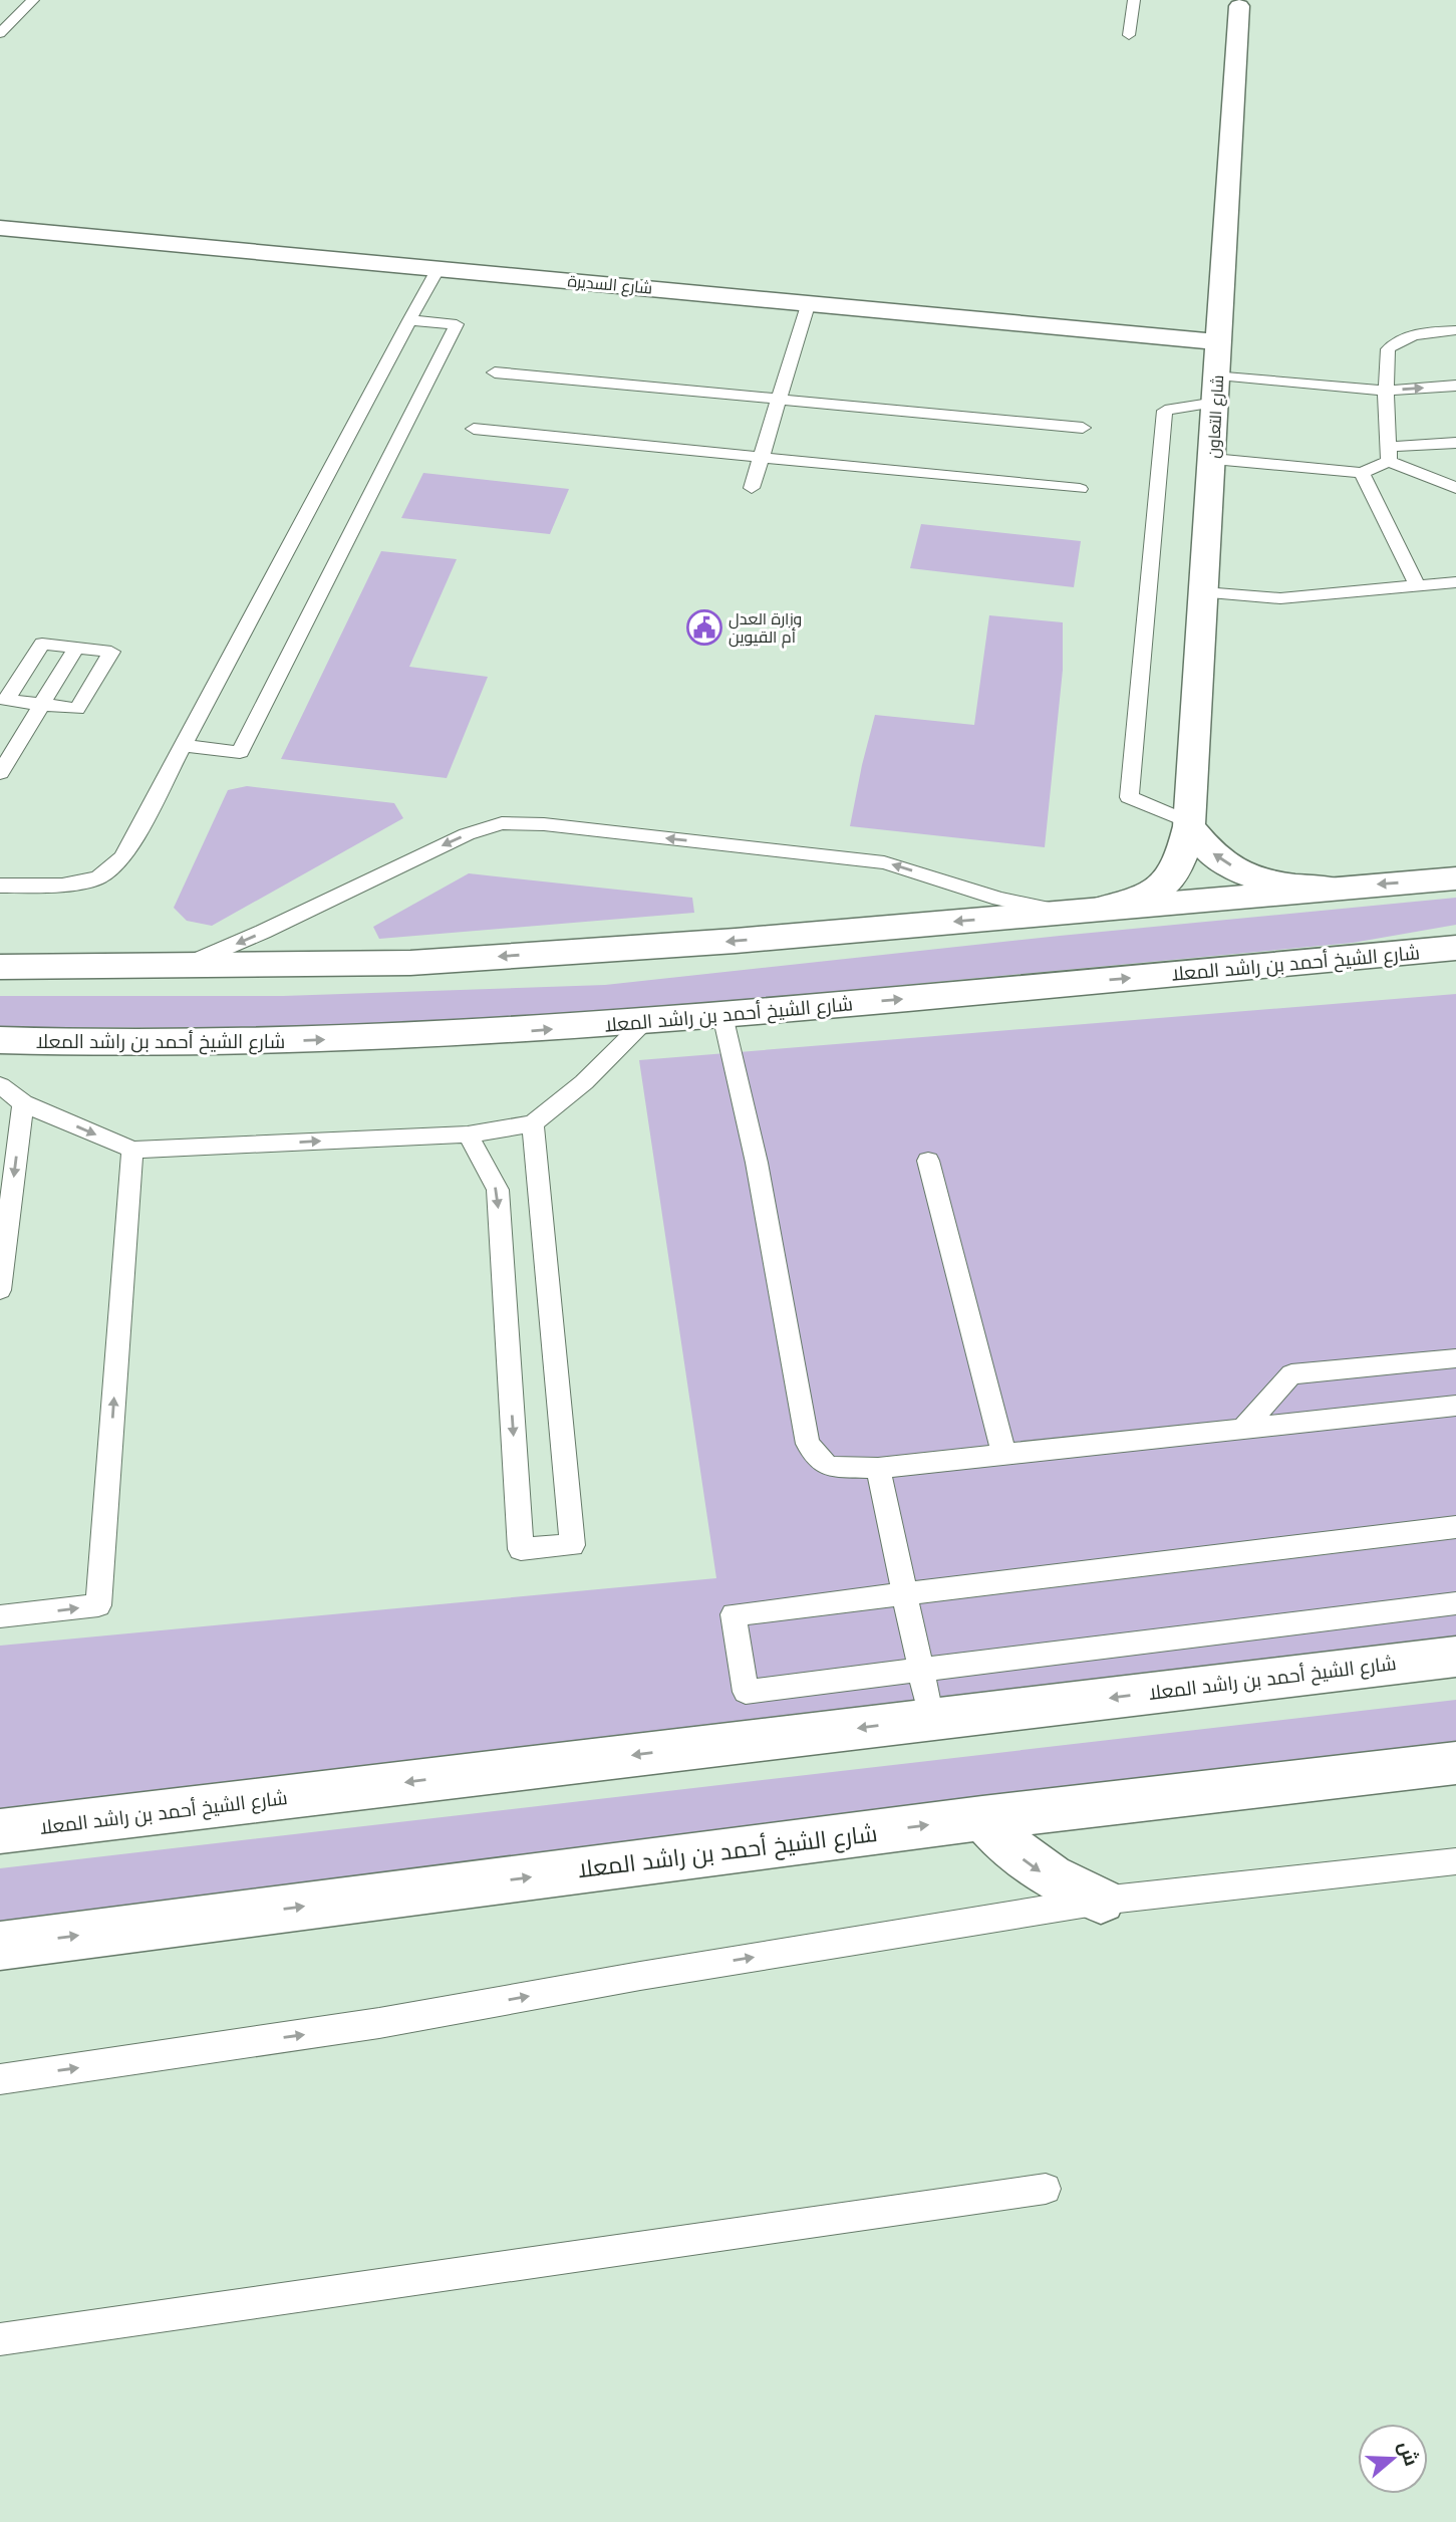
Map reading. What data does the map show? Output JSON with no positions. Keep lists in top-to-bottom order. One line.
{"streets":{"street":["شارع السديرة","شارع التعاون","شارع الشيخ أحمد بن راشد المعلا"]},"crossings":[["شارع السديرة","شارع التعاون"]],"places":{"public building":["وزارة العدل أم القيوين"]},"north":"right"}
